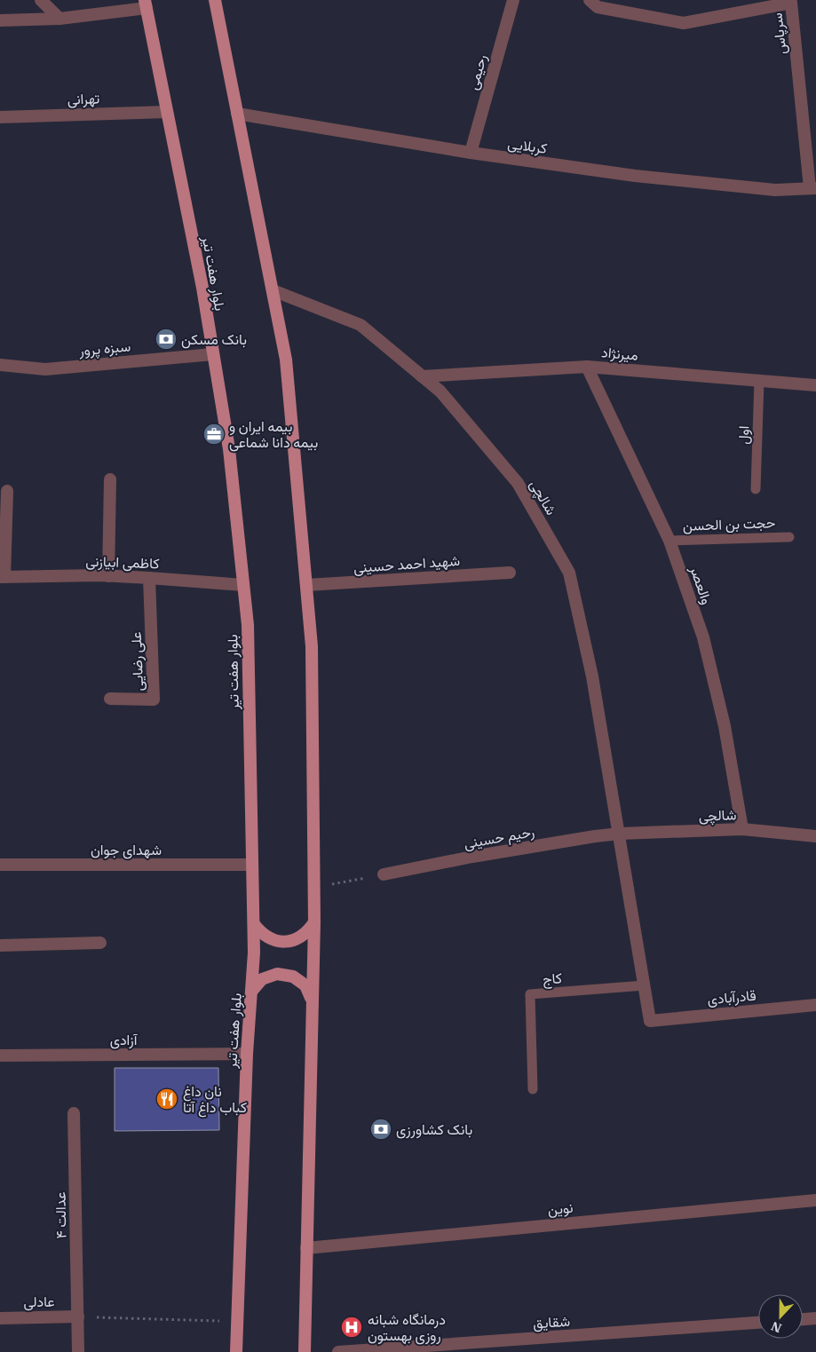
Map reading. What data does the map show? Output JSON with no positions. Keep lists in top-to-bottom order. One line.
{"streets":{"main road":["بلوار هفت تیر"],"street":["سرپاس","رحیمی","تهرانی","کربلایی","سبزه پرور","میرنژاد","شالچی","کاظمی ابیازنی","شهید احمد حسینی","والعصر","علی رضایی","رحیم حسینی","شهدای جوان","قادرآبادی","آزادی","نوین","عدالت ۴","عادلی","شقایق"],"lane":["اول","حجت بن الحسن","کاج"]},"crossings":[["سرپاس","کربلایی"],["رحیمی","کربلایی"],["تهرانی","بلوار هفت تیر"],["بلوار هفت تیر","سبزه پرور"],["بلوار هفت تیر","کاظمی ابیازنی"],["بلوار هفت تیر","شهدای جوان"],["بلوار هفت تیر","آزادی"],["میرنژاد","اول"],["میرنژاد","شالچی"],["میرنژاد","والعصر"],["شالچی","والعصر"],["شالچی","رحیم حسینی"],["شالچی","کاج"],["شالچی","قادرآبادی"],["حجت بن الحسن","والعصر"],["کاظمی ابیازنی","علی رضایی"],["عدالت ۴","عادلی"]],"places":{"bank":["بانک مسکن","بانک کشاورزی"],"office":["بیمه ایران و بیمه دانا شماعی"],"restaurant":["نان داغ کباب داغ آتا"],"hospital":["درمانگاه شبانه روزی بهستون"]},"north":"bottom"}
